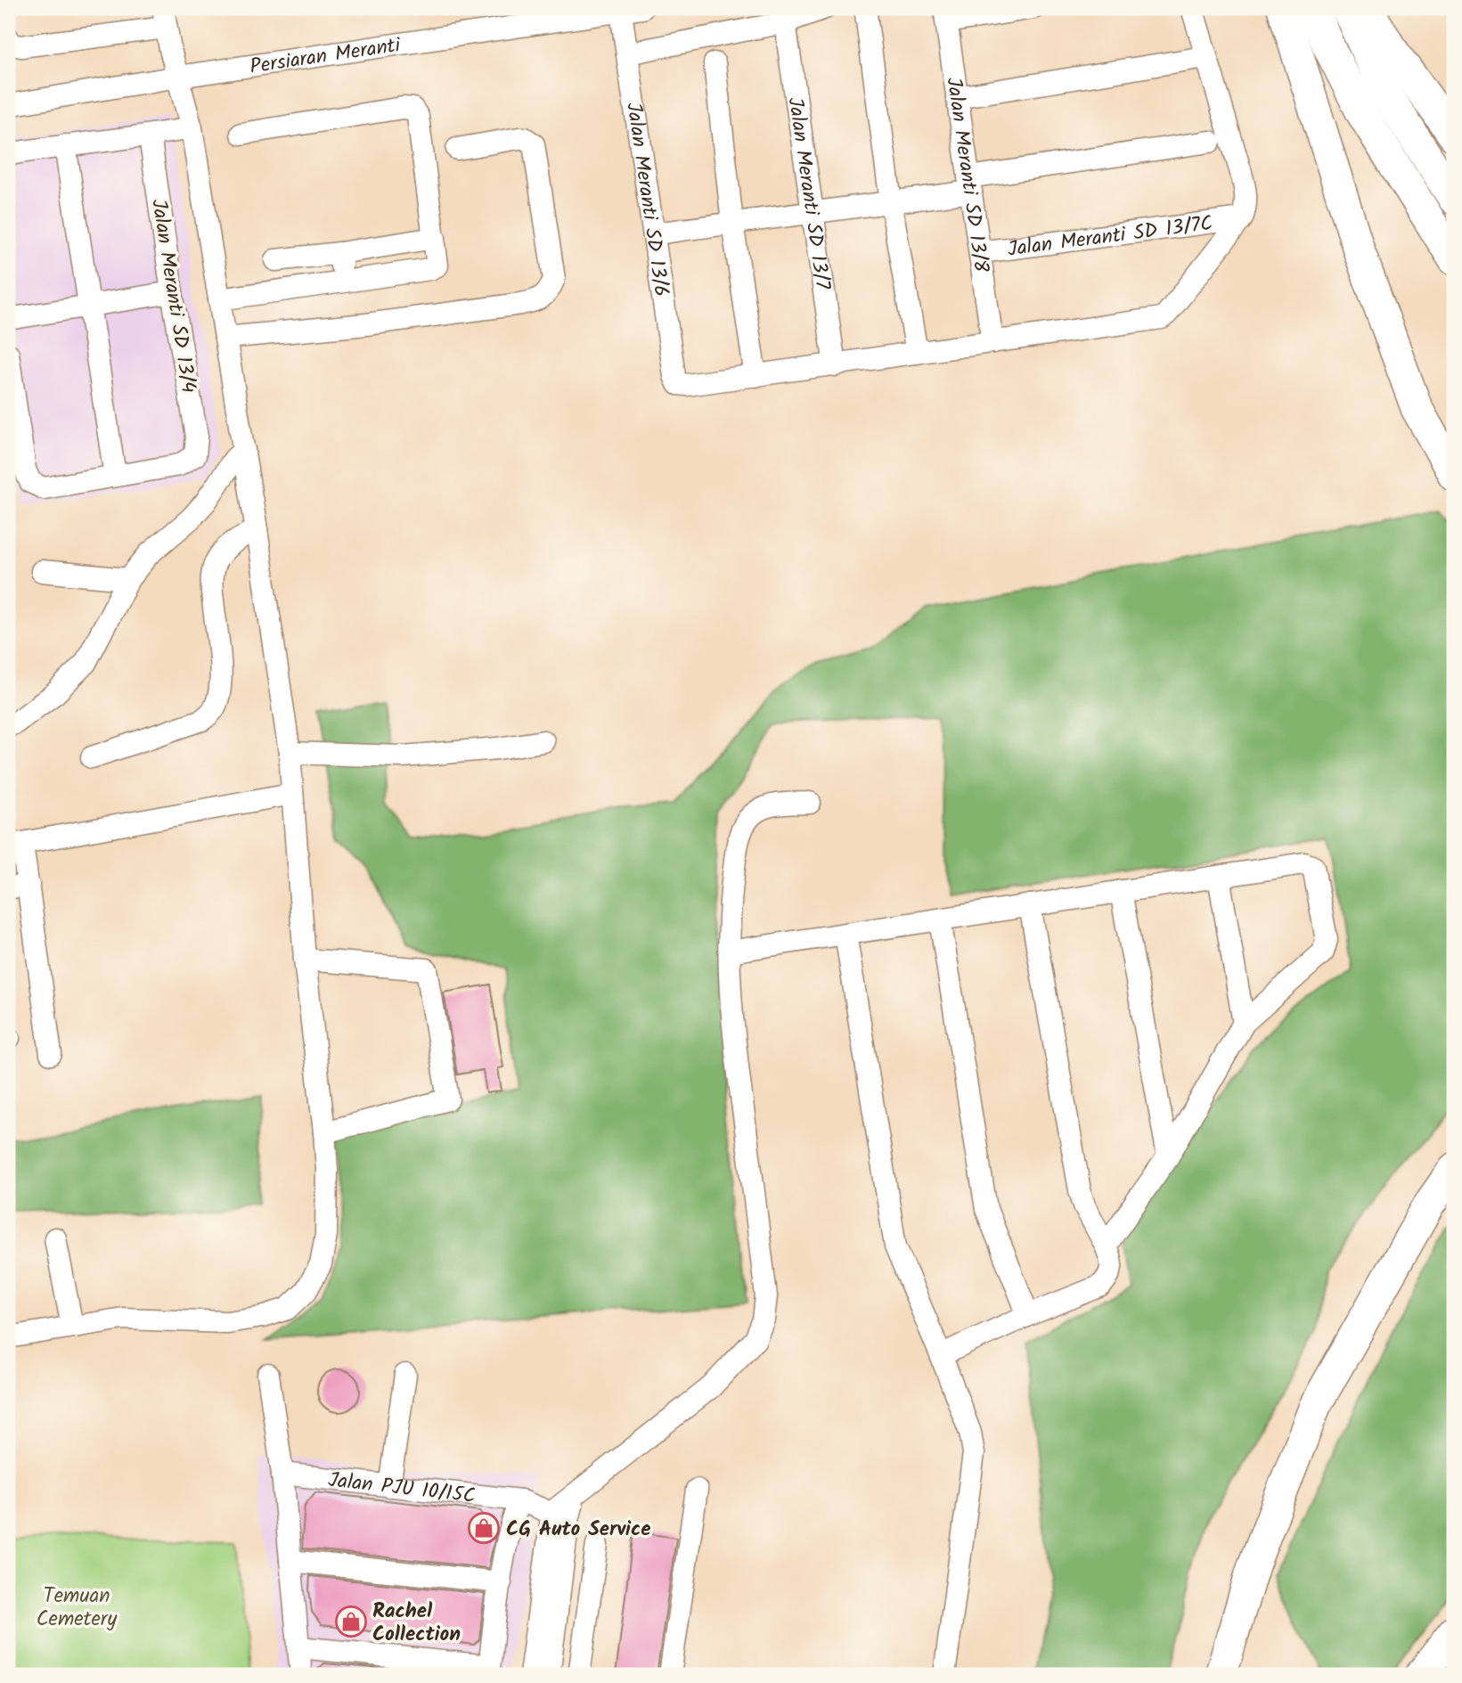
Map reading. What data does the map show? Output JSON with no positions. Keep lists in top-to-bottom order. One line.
{"streets":{"street":["Persiaran Meranti","Jalan Meranti SD 13/8","Jalan Meranti SD 13/7","Jalan Meranti SD 13/6","Jalan Meranti SD 13/7C","Jalan Meranti SD 13/4","Jalan PJU 10/15C"]},"crossings":[["Persiaran Meranti","Jalan Meranti SD 13/6"],["Jalan Meranti SD 13/8","Jalan Meranti SD 13/7C"]],"parks":["Temuan Cemetery"],"places":{"shop":["CG Auto Service","Rachel Collection"]}}
